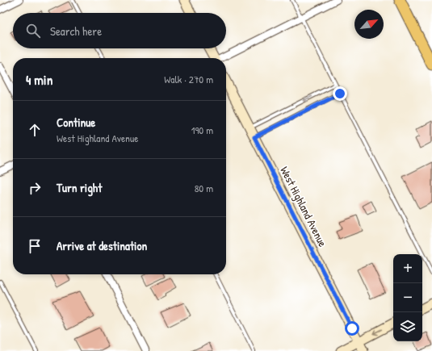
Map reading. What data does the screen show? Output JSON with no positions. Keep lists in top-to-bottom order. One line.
{"streets":{"street":["West Highland Avenue"]},"north":"top right","page":{"search":"Search here","heading":["4 min","Walk · 270 m"],"list":[["Continue","West Highland Avenue","190 m"],["Turn right","80 m"],"Arrive at destination"],"map_buttons":["+","−"]}}
